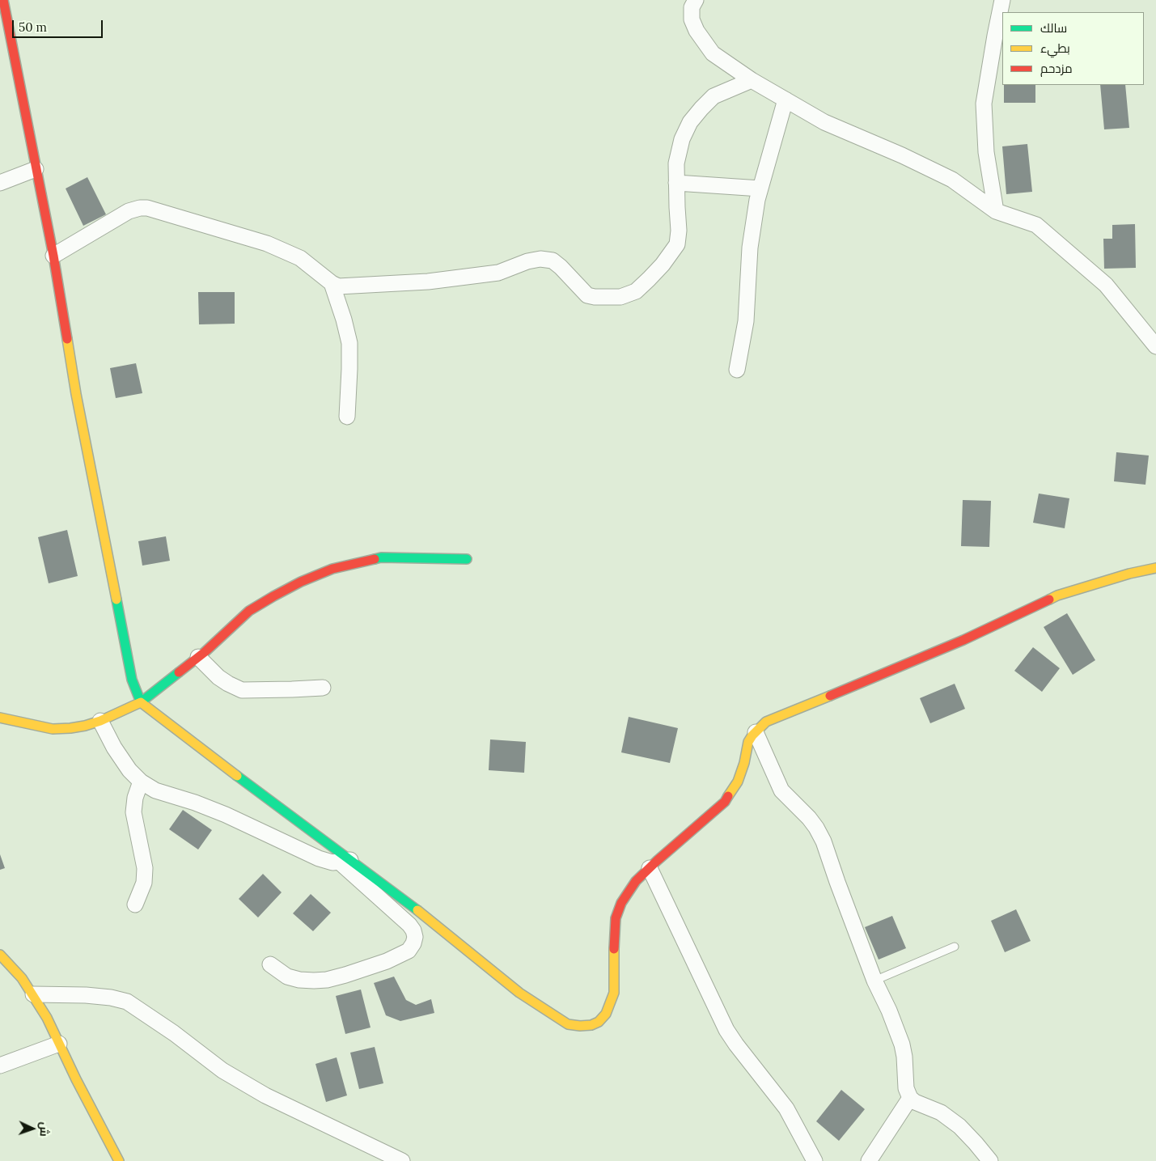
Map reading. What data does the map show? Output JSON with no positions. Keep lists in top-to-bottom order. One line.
{"legend":["سالك","بطيء","مزدحم"],"scale_bar":"50 m","north":"right"}
